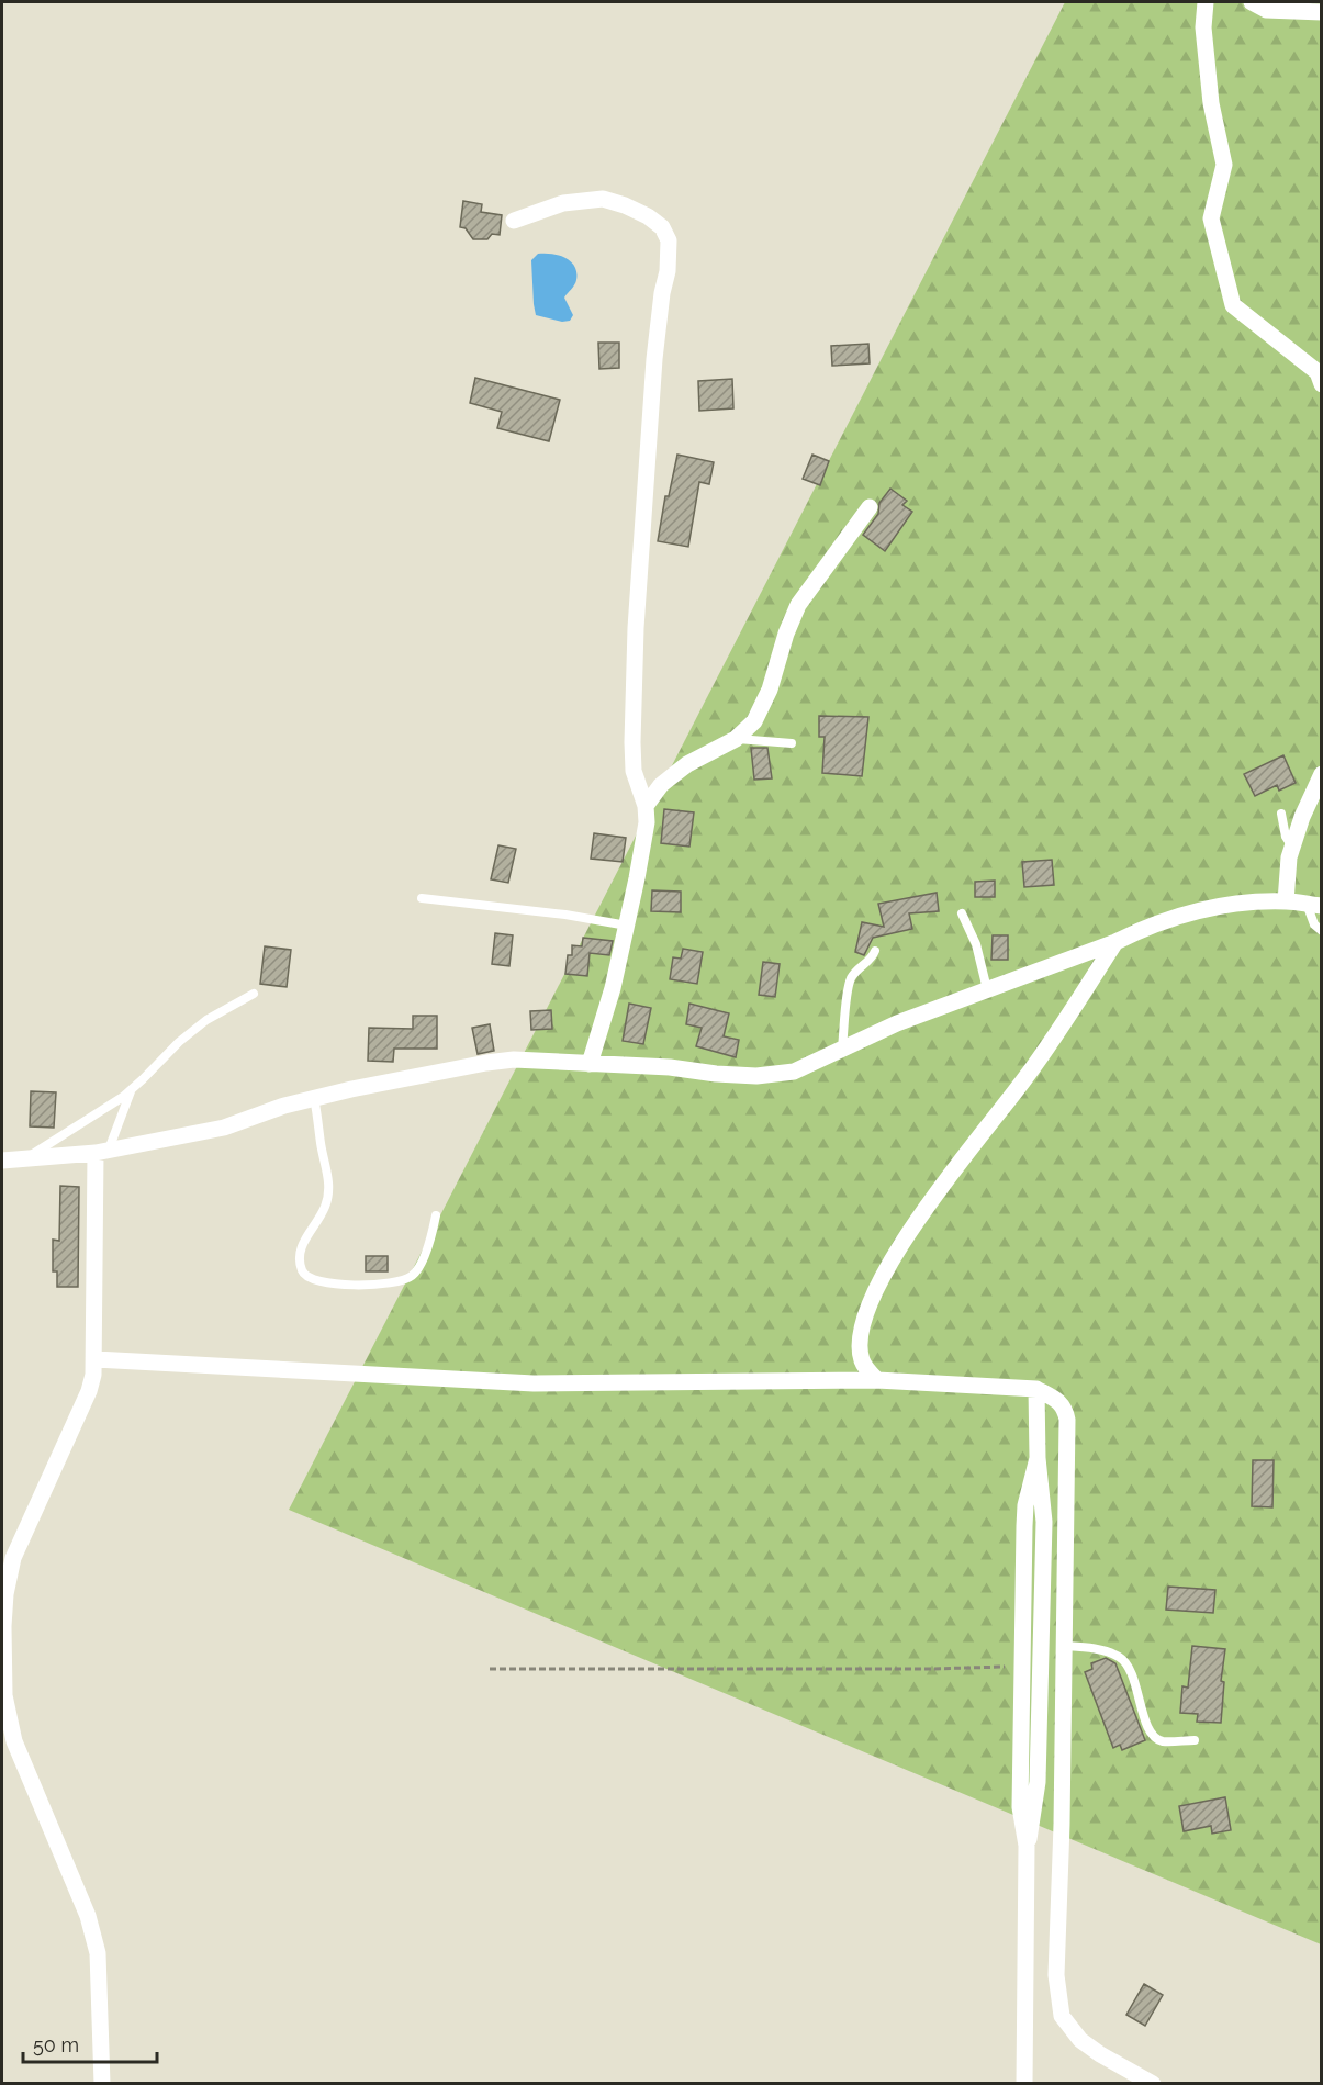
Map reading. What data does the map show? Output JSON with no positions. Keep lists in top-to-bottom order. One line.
{"scale_bar":"50 m"}
